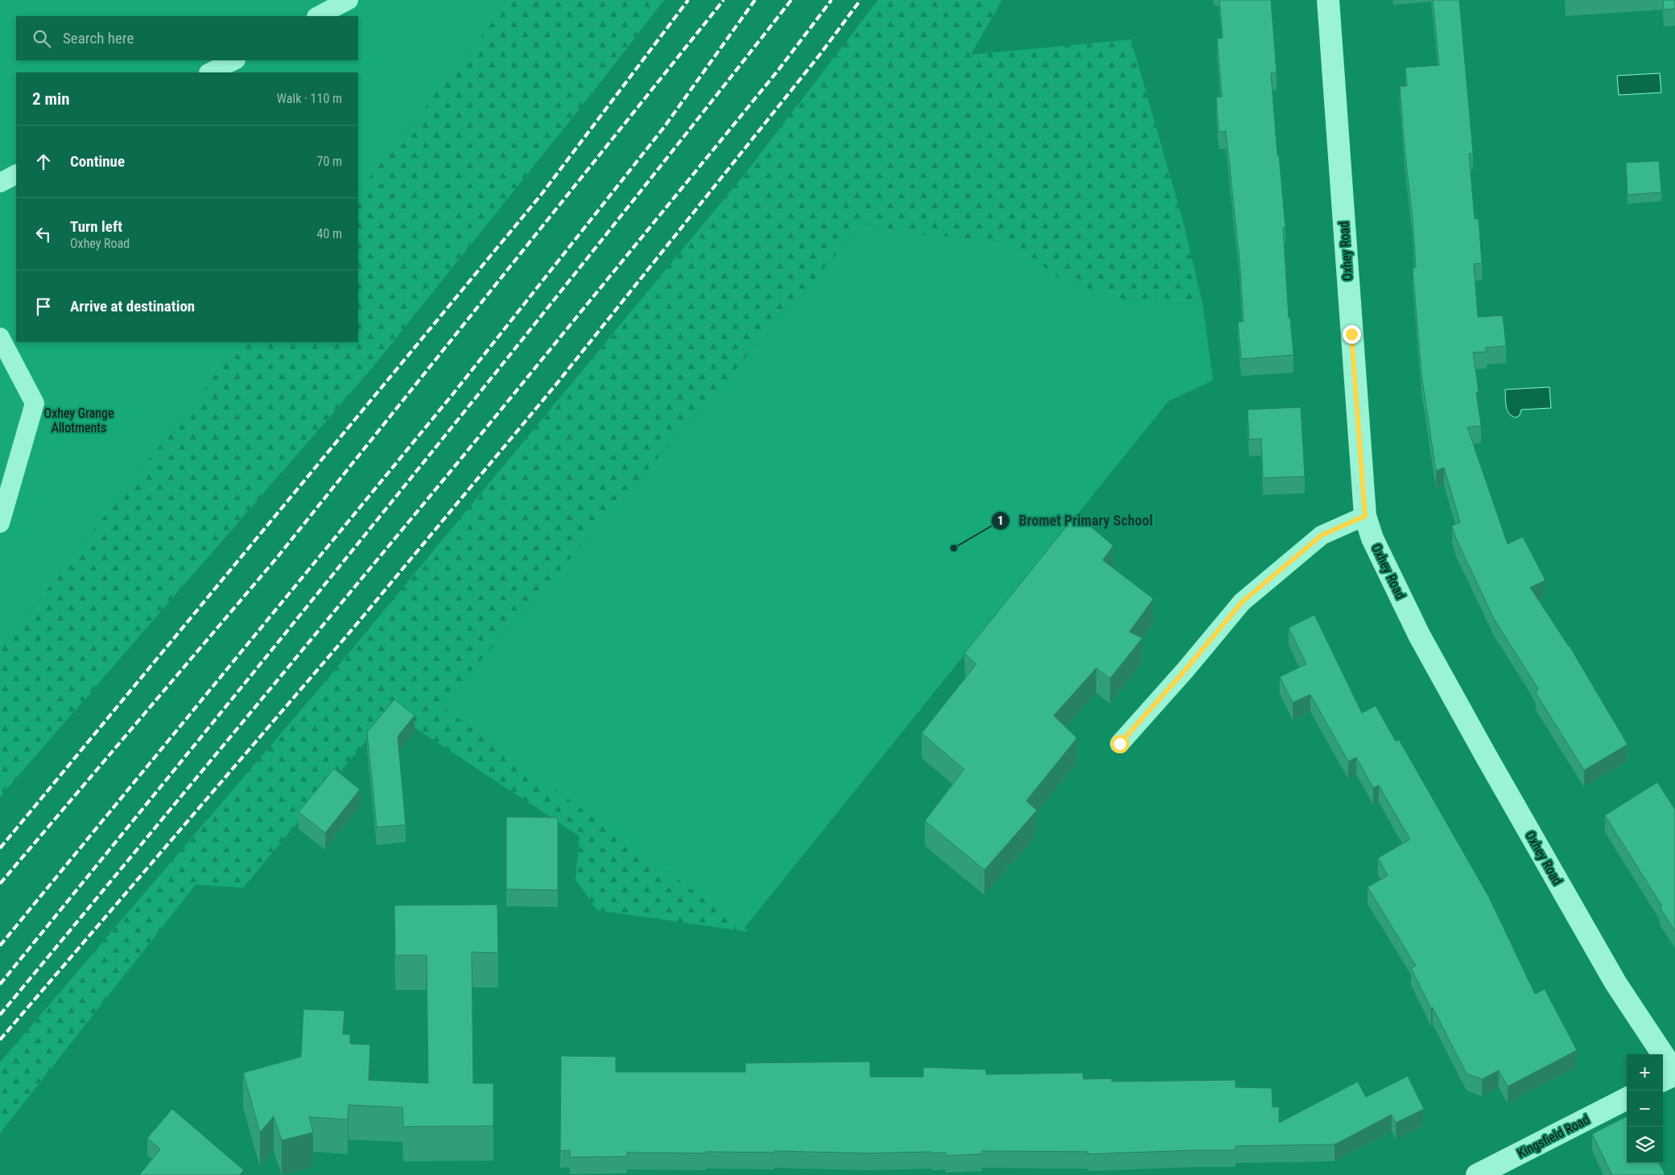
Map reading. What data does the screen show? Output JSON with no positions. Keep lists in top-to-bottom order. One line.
{"streets":{"street":["Oxhey Road","Kingsfield Road"]},"parks":["Oxhey Grange Allotments"],"places":["Bromet Primary School"],"page":{"search":"Search here","heading":["2 min","Walk · 110 m"],"list":[["Continue","70 m"],["Turn left","Oxhey Road","40 m"],"Arrive at destination"],"map_buttons":["+","−"]}}
